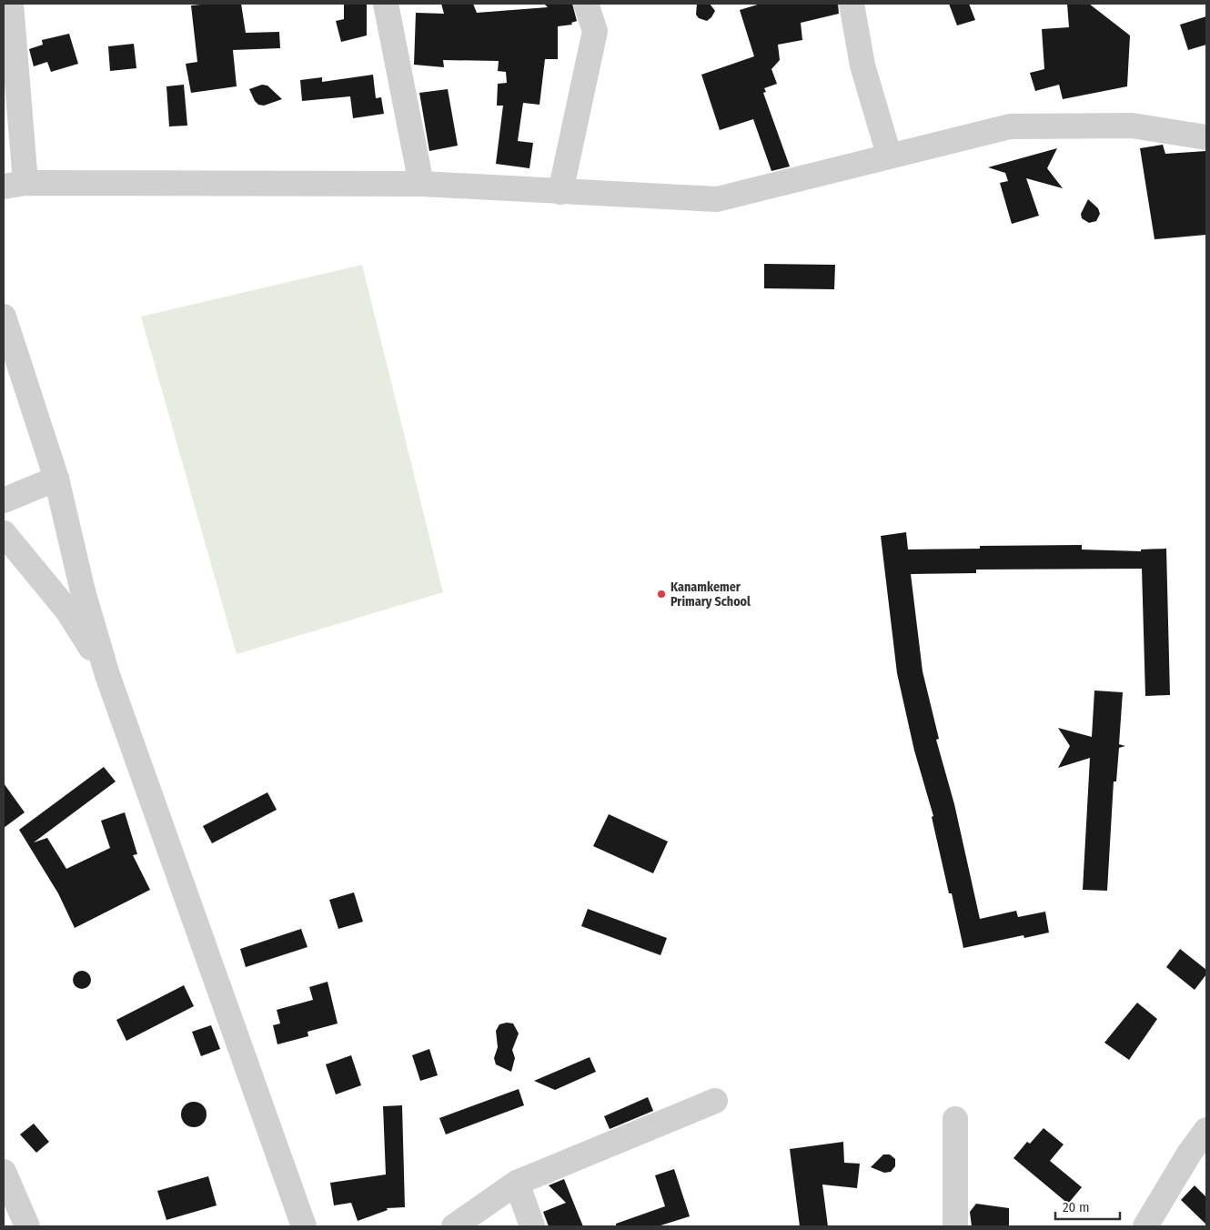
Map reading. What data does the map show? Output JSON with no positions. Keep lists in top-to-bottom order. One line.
{"places":["Kanamkemer Primary School"],"scale_bar":"20 m"}
